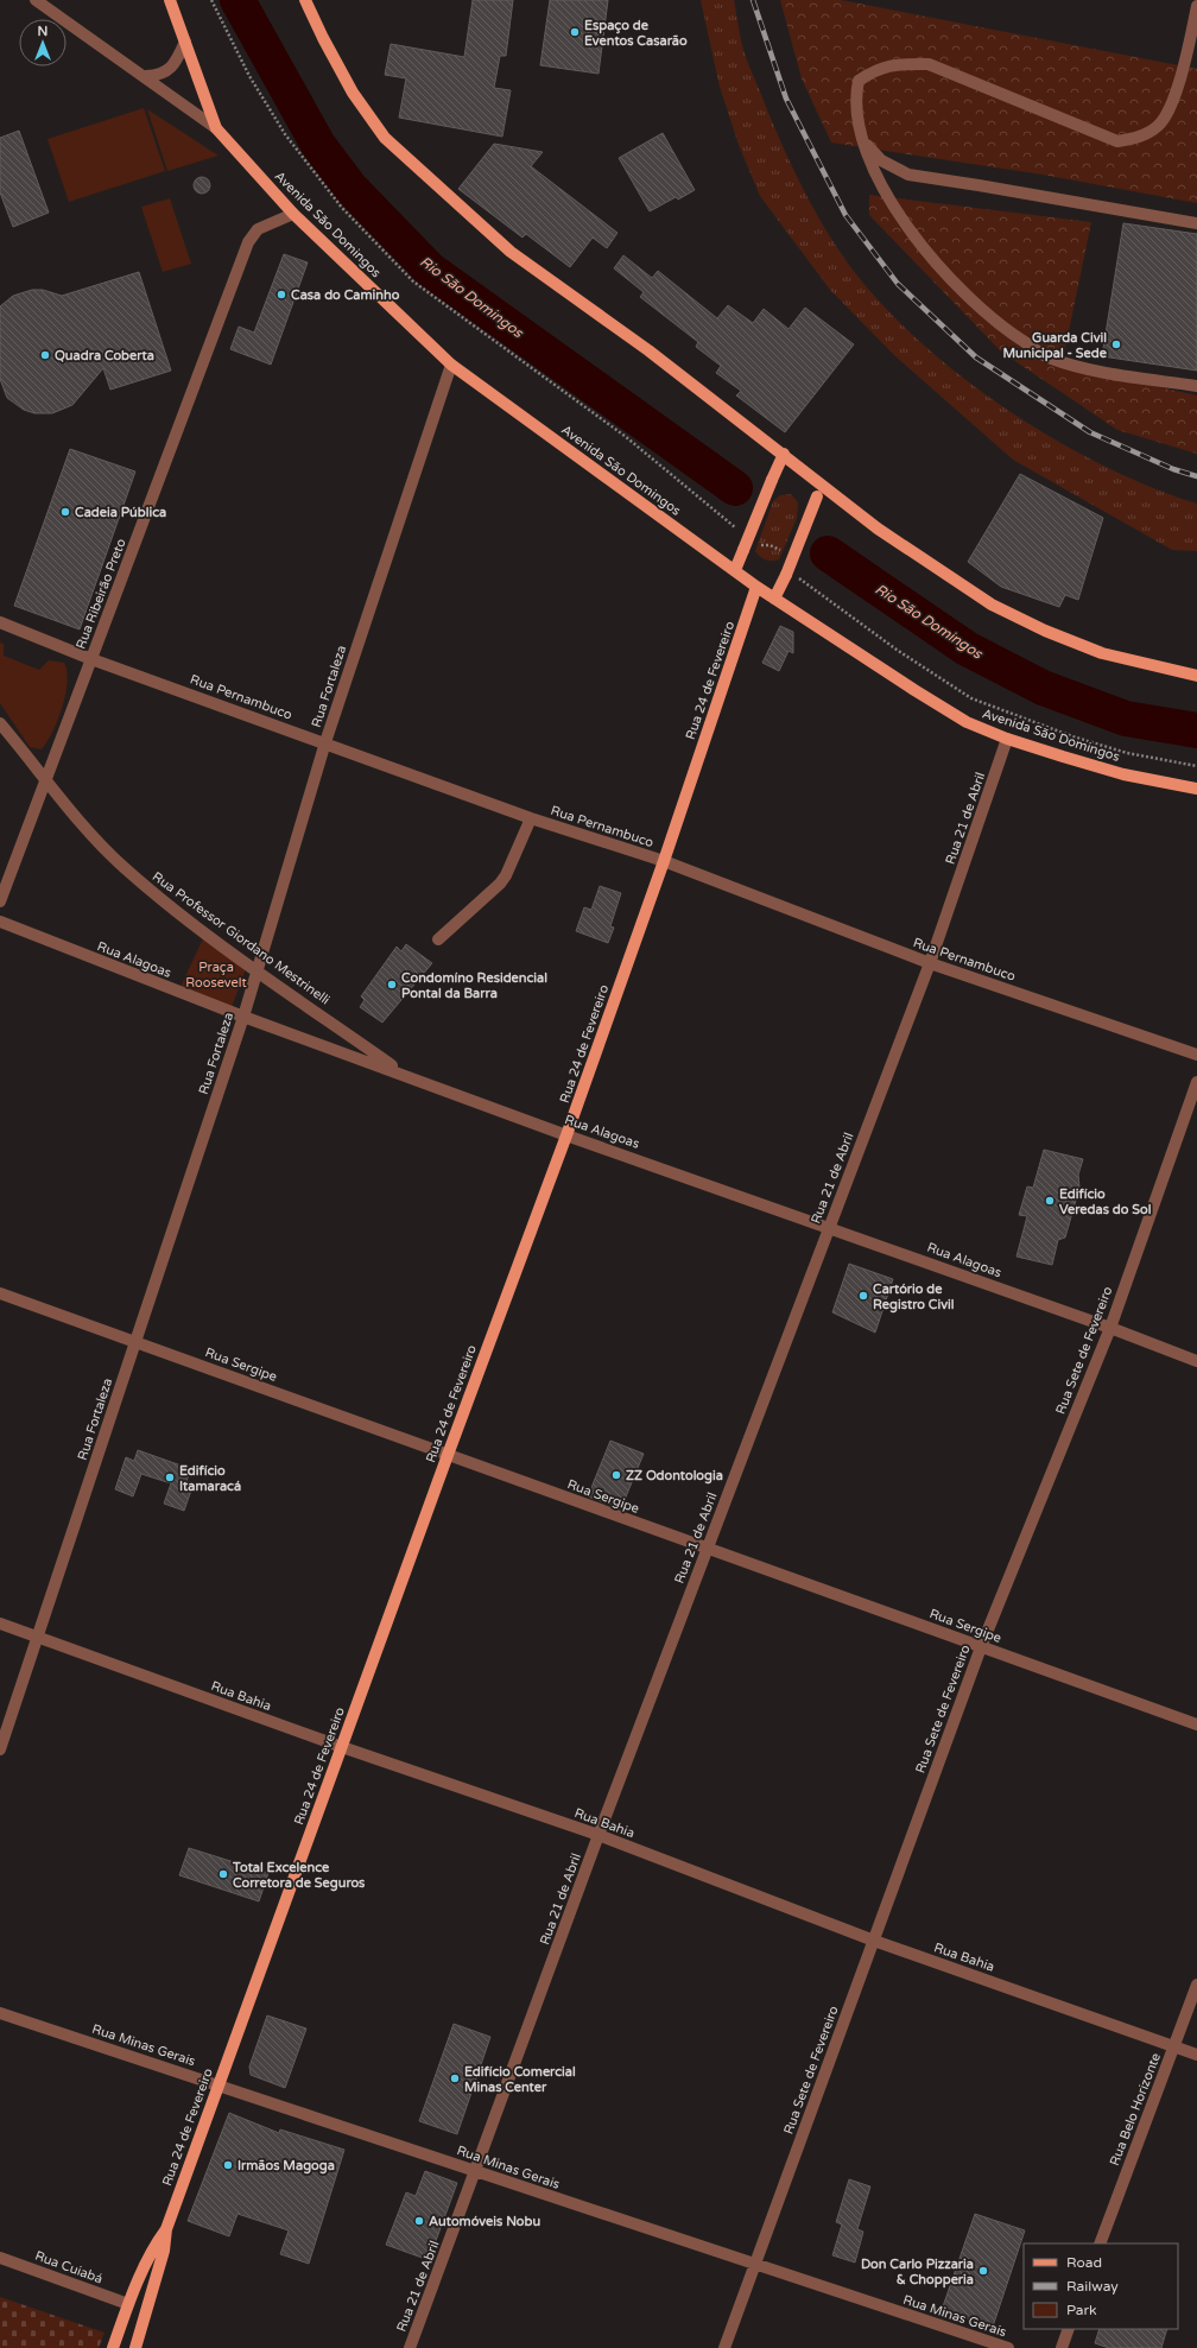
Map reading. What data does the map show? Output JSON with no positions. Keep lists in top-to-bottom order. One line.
{"streets":{"main road":["Avenida São Domingos","Rua 24 de Fevereiro"],"street":["Rua Ribeirão Preto","Rua Fortaleza","Rua Pernambuco","Rua 21 de Abril","Rua Professor Giordano Mestrinelli","Rua Alagoas","Rua Sete de Fevereiro","Rua Sergipe","Rua Bahia","Rua Minas Gerais","Rua Belo Horizonte","Rua Cuiabá"]},"crossings":[["Avenida São Domingos","Rua Ribeirão Preto"],["Avenida São Domingos","Rua 24 de Fevereiro"],["Avenida São Domingos","Rua Fortaleza"],["Avenida São Domingos","Rua 21 de Abril"],["Rua Ribeirão Preto","Rua Pernambuco"],["Rua Ribeirão Preto","Rua Professor Giordano Mestrinelli"],["Rua 24 de Fevereiro","Rua Pernambuco"],["Rua 24 de Fevereiro","Rua Alagoas"],["Rua 24 de Fevereiro","Rua Sergipe"],["Rua 24 de Fevereiro","Rua Bahia"],["Rua 24 de Fevereiro","Rua Minas Gerais"],["Rua 24 de Fevereiro","Rua Cuiabá"],["Rua Fortaleza","Rua Pernambuco"],["Rua Fortaleza","Rua Professor Giordano Mestrinelli"],["Rua Fortaleza","Rua Alagoas"],["Rua Fortaleza","Rua Sergipe"],["Rua Fortaleza","Rua Bahia"],["Rua Pernambuco","Rua 21 de Abril"],["Rua 21 de Abril","Rua Alagoas"],["Rua 21 de Abril","Rua Sergipe"],["Rua 21 de Abril","Rua Bahia"],["Rua 21 de Abril","Rua Minas Gerais"],["Rua Professor Giordano Mestrinelli","Rua Alagoas"],["Rua Alagoas","Rua Sete de Fevereiro"],["Rua Sete de Fevereiro","Rua Sergipe"],["Rua Sete de Fevereiro","Rua Bahia"],["Rua Sete de Fevereiro","Rua Minas Gerais"],["Rua Bahia","Rua Belo Horizonte"]],"water":["Rio São Domingos"],"parks":["Praça Roosevelt"],"places":["Espaço de Eventos Casarão","Casa do Caminho","Guarda Civil Municipal - Sede","Quadra Coberta","Cadeia Pública","Condomíno Residencial Pontal da Barra","Edifício Veredas do Sol","Cartório de Registro Civil","ZZ Odontologia","Edifício Itamaracá","Total Excelence Corretora de Seguros","Edifício Comercial Minas Center","Irmãos Magoga","Automóveis Nobu","Don Carlo Pizzaria & Chopperia"],"legend":["Road","Railway","Park"],"north":"top"}
